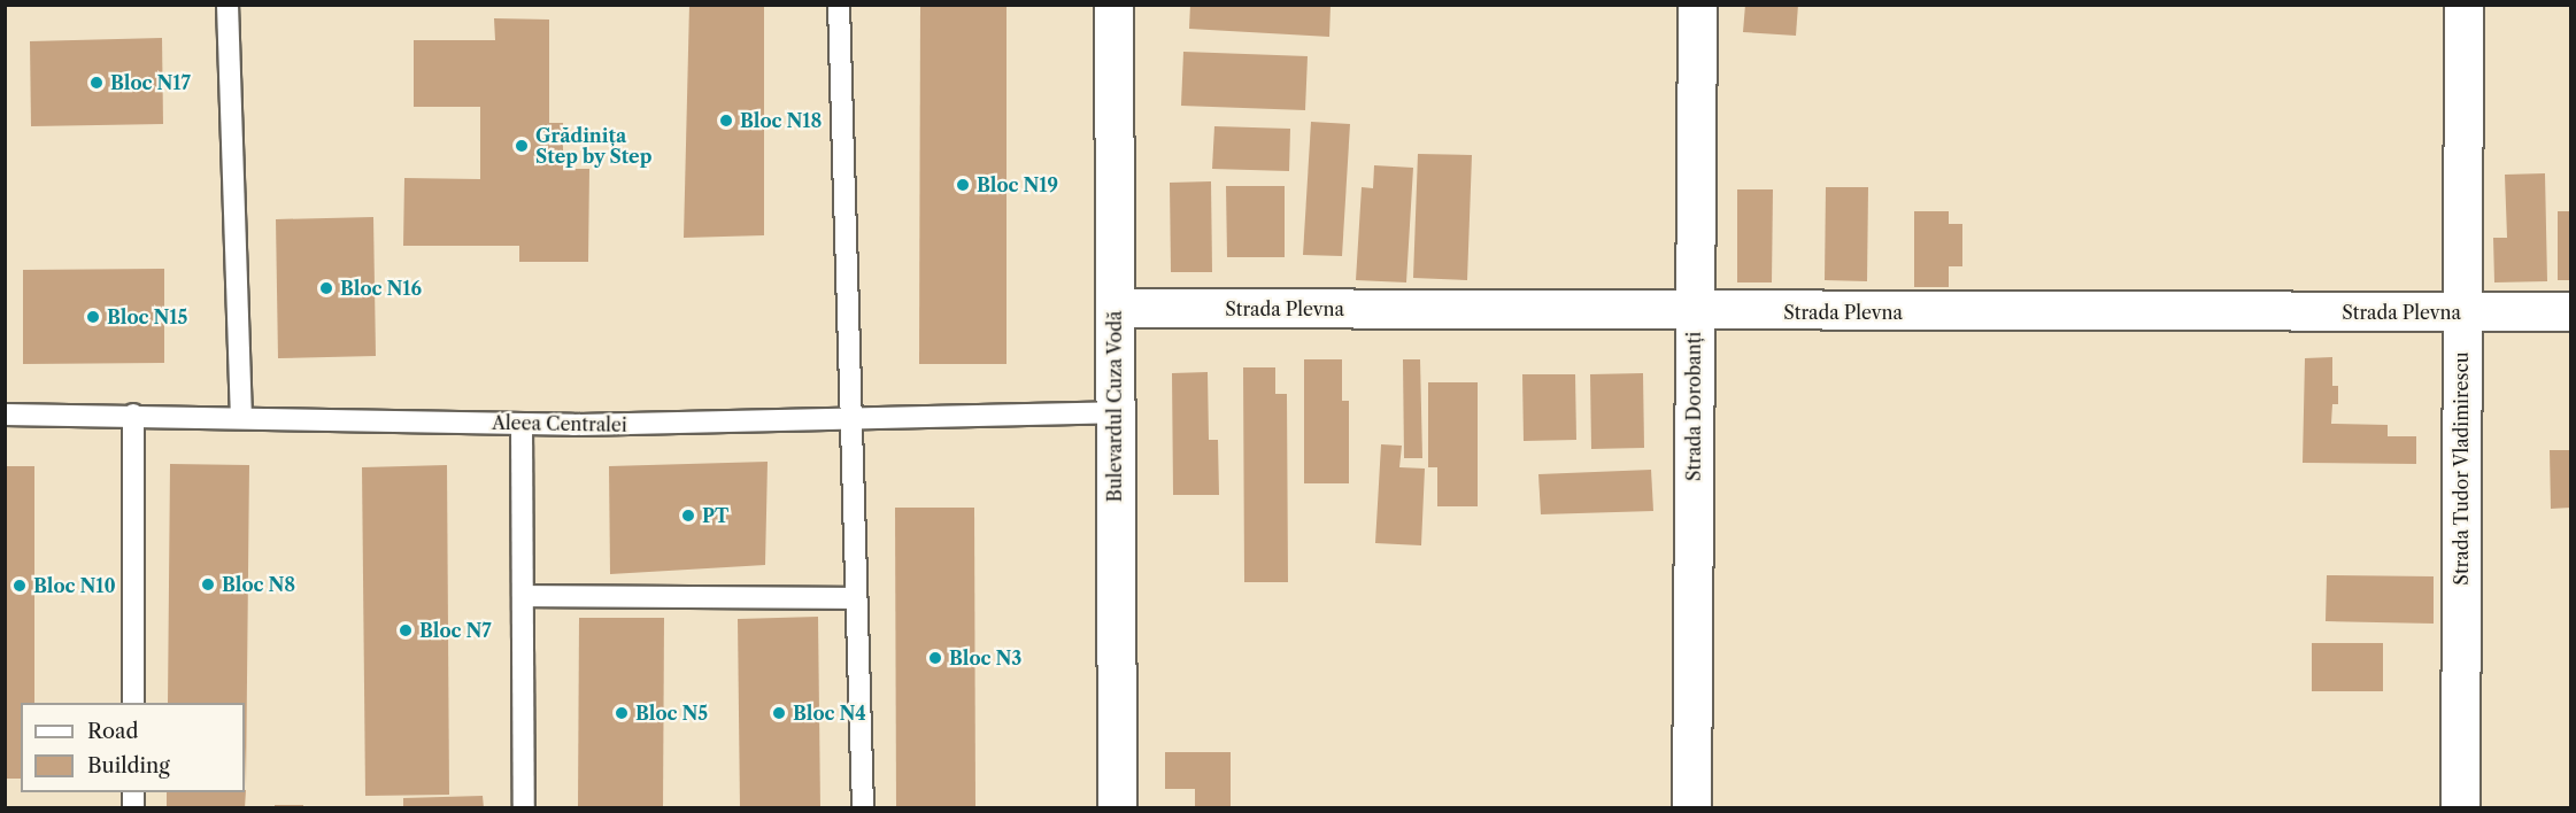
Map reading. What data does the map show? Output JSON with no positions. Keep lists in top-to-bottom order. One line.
{"streets":{"street":["Strada Plevna","Bulevardul Cuza Vodă","Strada Dorobanți","Strada Tudor Vladimirescu"],"lane":["Aleea Centralei"]},"crossings":[["Strada Plevna","Bulevardul Cuza Vodă"],["Strada Plevna","Strada Dorobanți"],["Strada Plevna","Strada Tudor Vladimirescu"],["Bulevardul Cuza Vodă","Aleea Centralei"]],"places":["Bloc N17","Bloc N18","Grădinița Step by Step","Bloc N19","Bloc N16","Bloc N15","PT","Bloc N8","Bloc N10","Bloc N7","Bloc N3","Bloc N5","Bloc N4"],"legend":["Road","Building"]}
